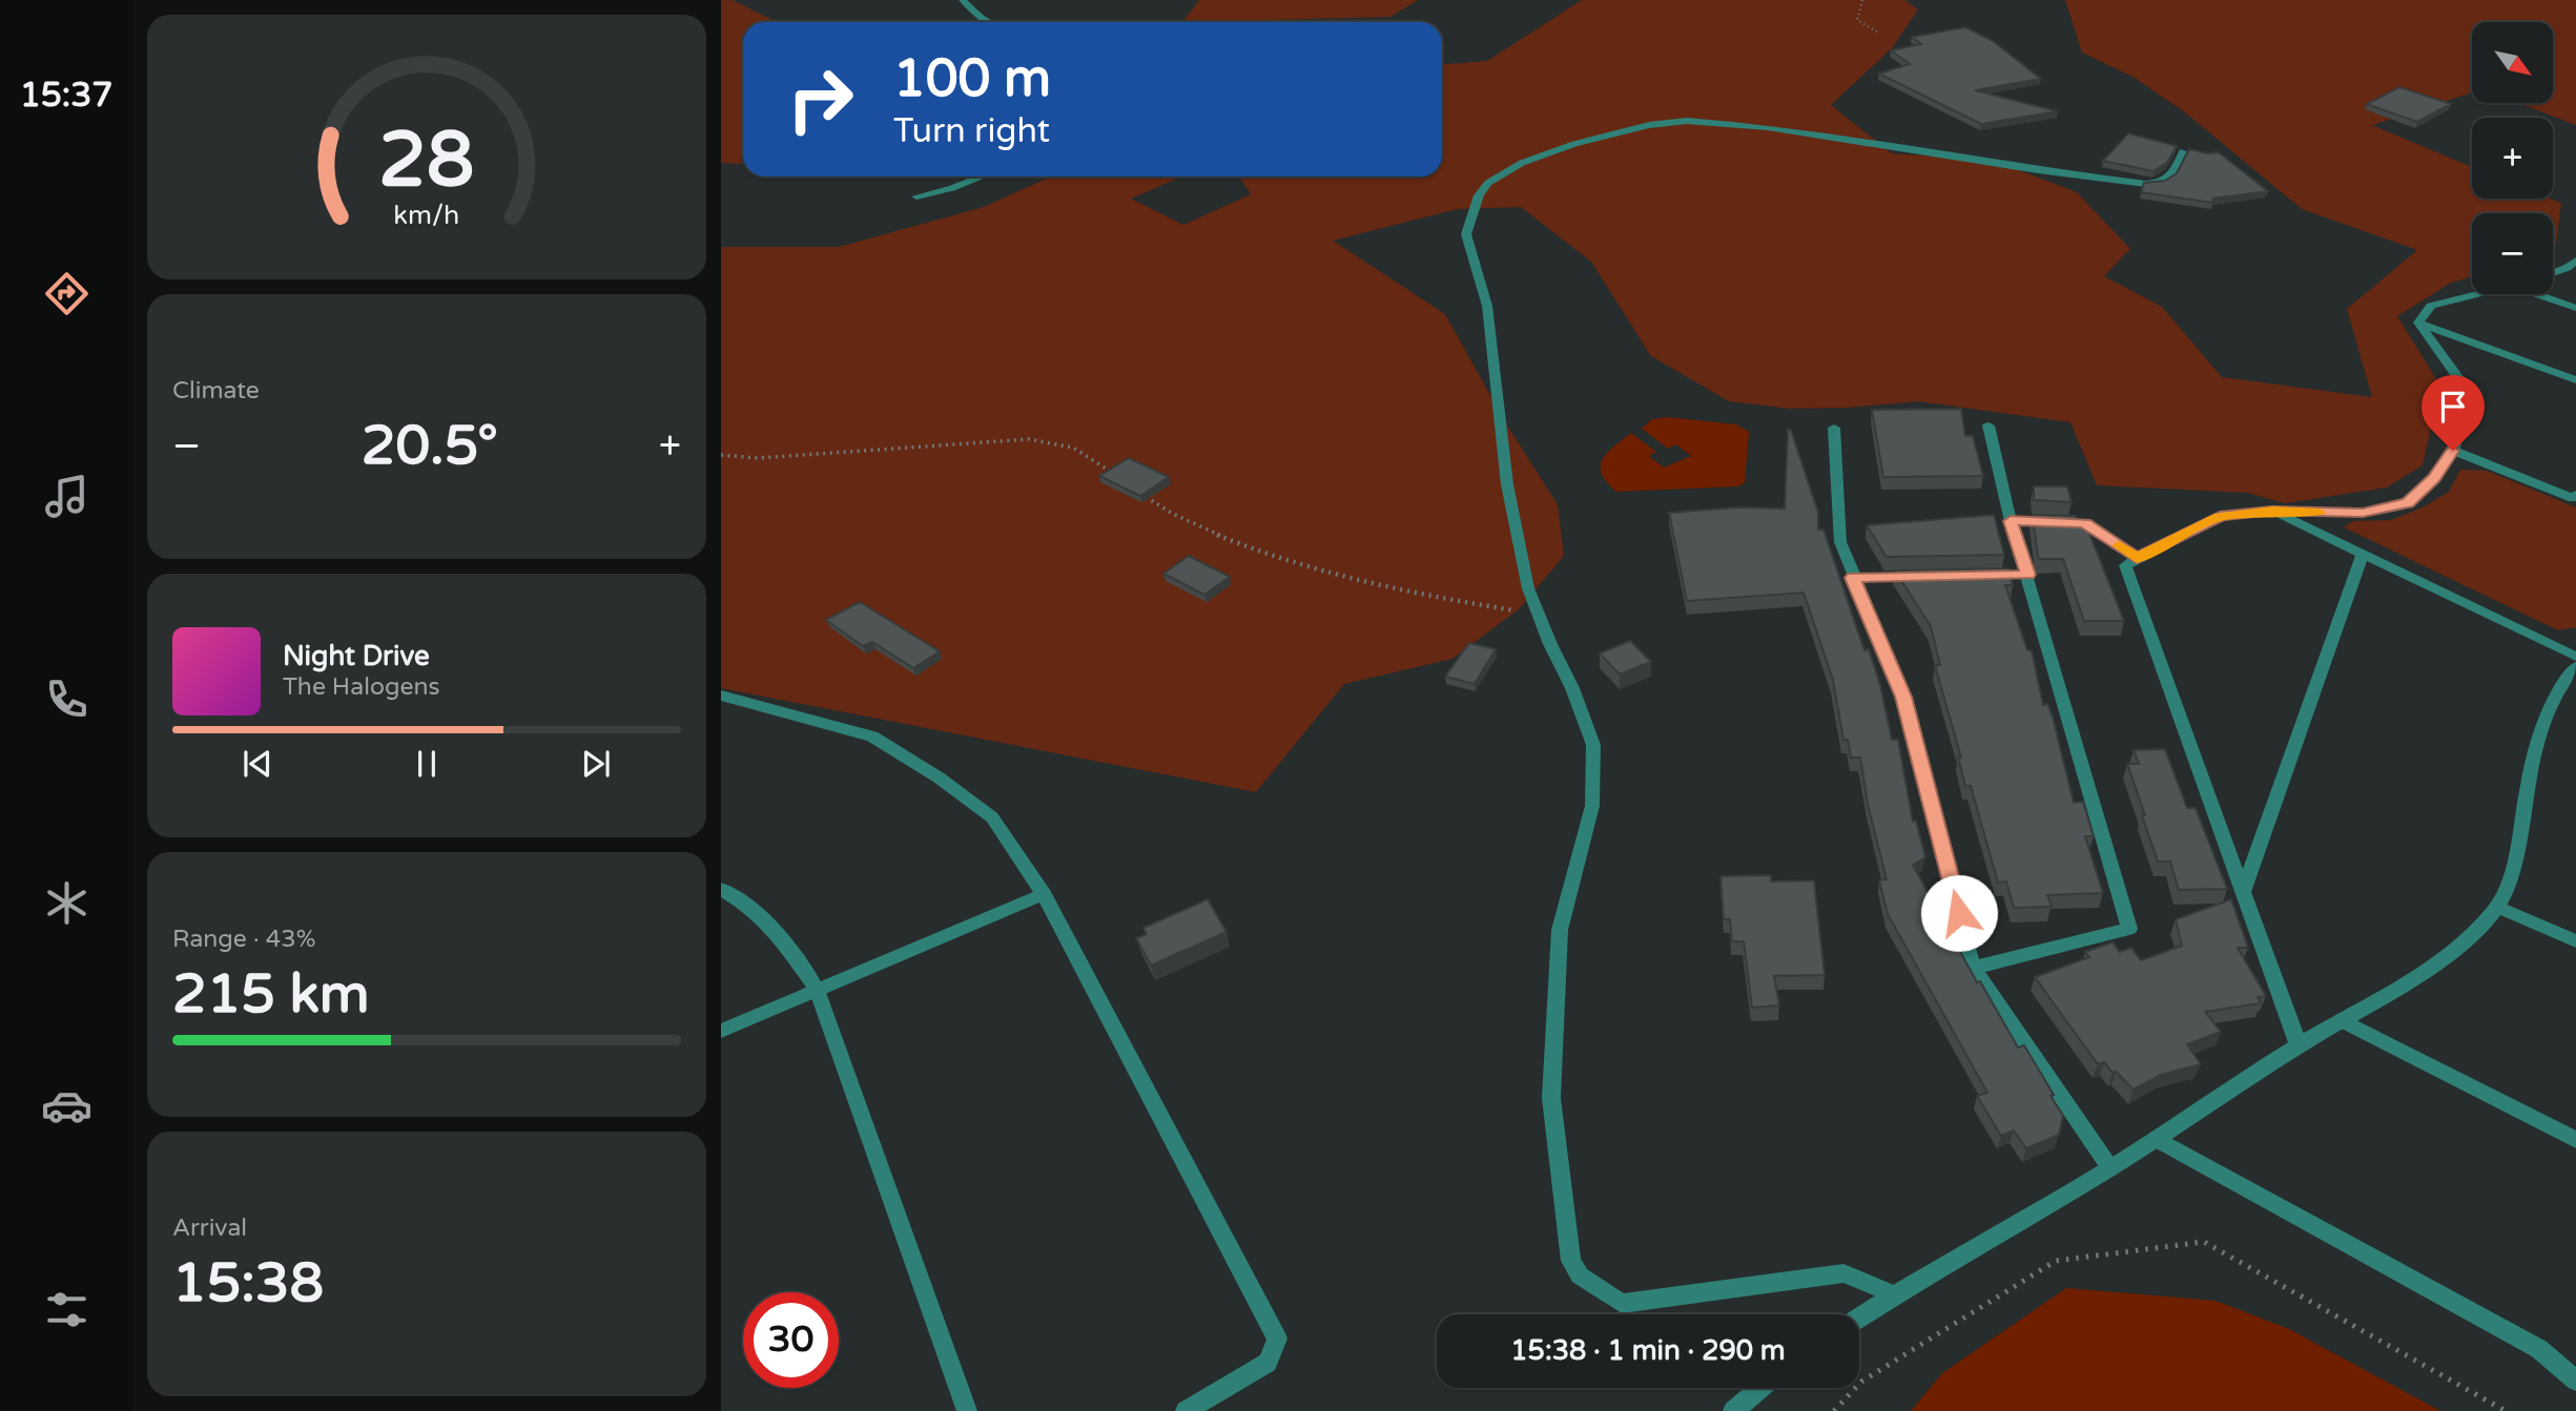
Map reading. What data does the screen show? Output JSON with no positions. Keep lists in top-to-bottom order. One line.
{"north":"bottom right","page":{"tabs":"15:37","map_buttons":["+","−"],"turn":["100 m","Turn right"],"tile":["Climate",["Range · 43%","215 km"],["Arrival","15:38"]],"heat":["−","20.5°","+"],"song":["Night Drive","The Halogens"],"limit":"30","trip":"15:38 · 1 min · 290 m","gauge":["28","km/h"]}}
